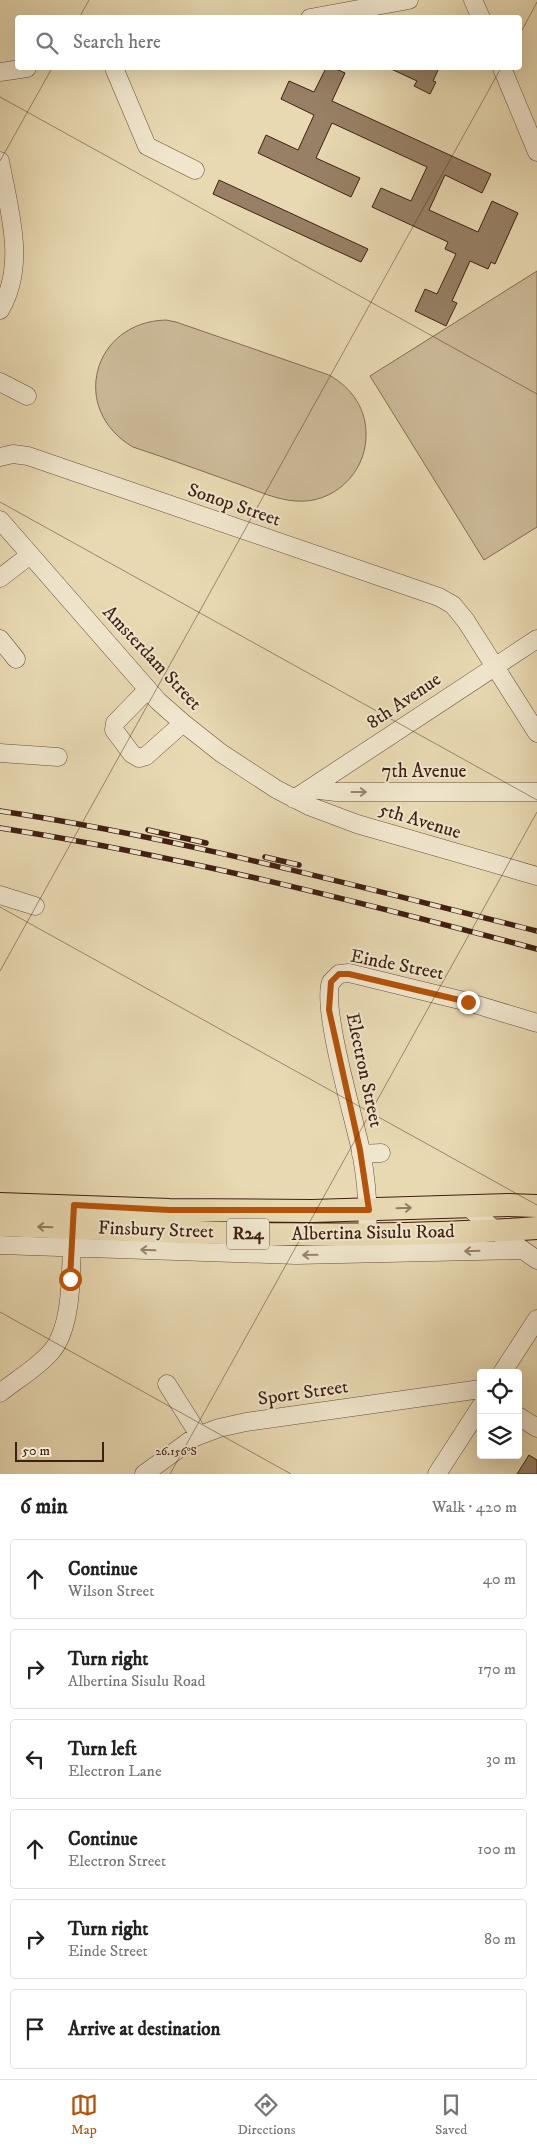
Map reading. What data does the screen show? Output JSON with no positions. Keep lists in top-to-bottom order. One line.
{"streets":{"main road":["Albertina Sisulu Road","R24"],"street":["Sonop Street","Amsterdam Street","8th Avenue","7th Avenue","5th Avenue","Einde Street","Electron Street","Finsbury Street","Sport Street"]},"crossings":[["Sonop Street","8th Avenue"],["Amsterdam Street","8th Avenue"],["Amsterdam Street","5th Avenue"],["8th Avenue","7th Avenue"],["8th Avenue","5th Avenue"],["Einde Street","Electron Street"],["Finsbury Street","Albertina Sisulu Road"]],"one_way":["7th Avenue","Finsbury Street"],"scale_bar":"50 m","page":{"search":"Search here","scale":"50 m","heading":["6 min","Walk · 420 m"],"list":[["Continue","Wilson Street","40 m"],["Turn right","Albertina Sisulu Road","170 m"],["Turn left","Electron Lane","30 m"],["Continue","Electron Street","100 m"],["Turn right","Einde Street","80 m"],"Arrive at destination"],"nav":["Map","Directions","Saved"]},"coordinates":["26.156°S"]}
